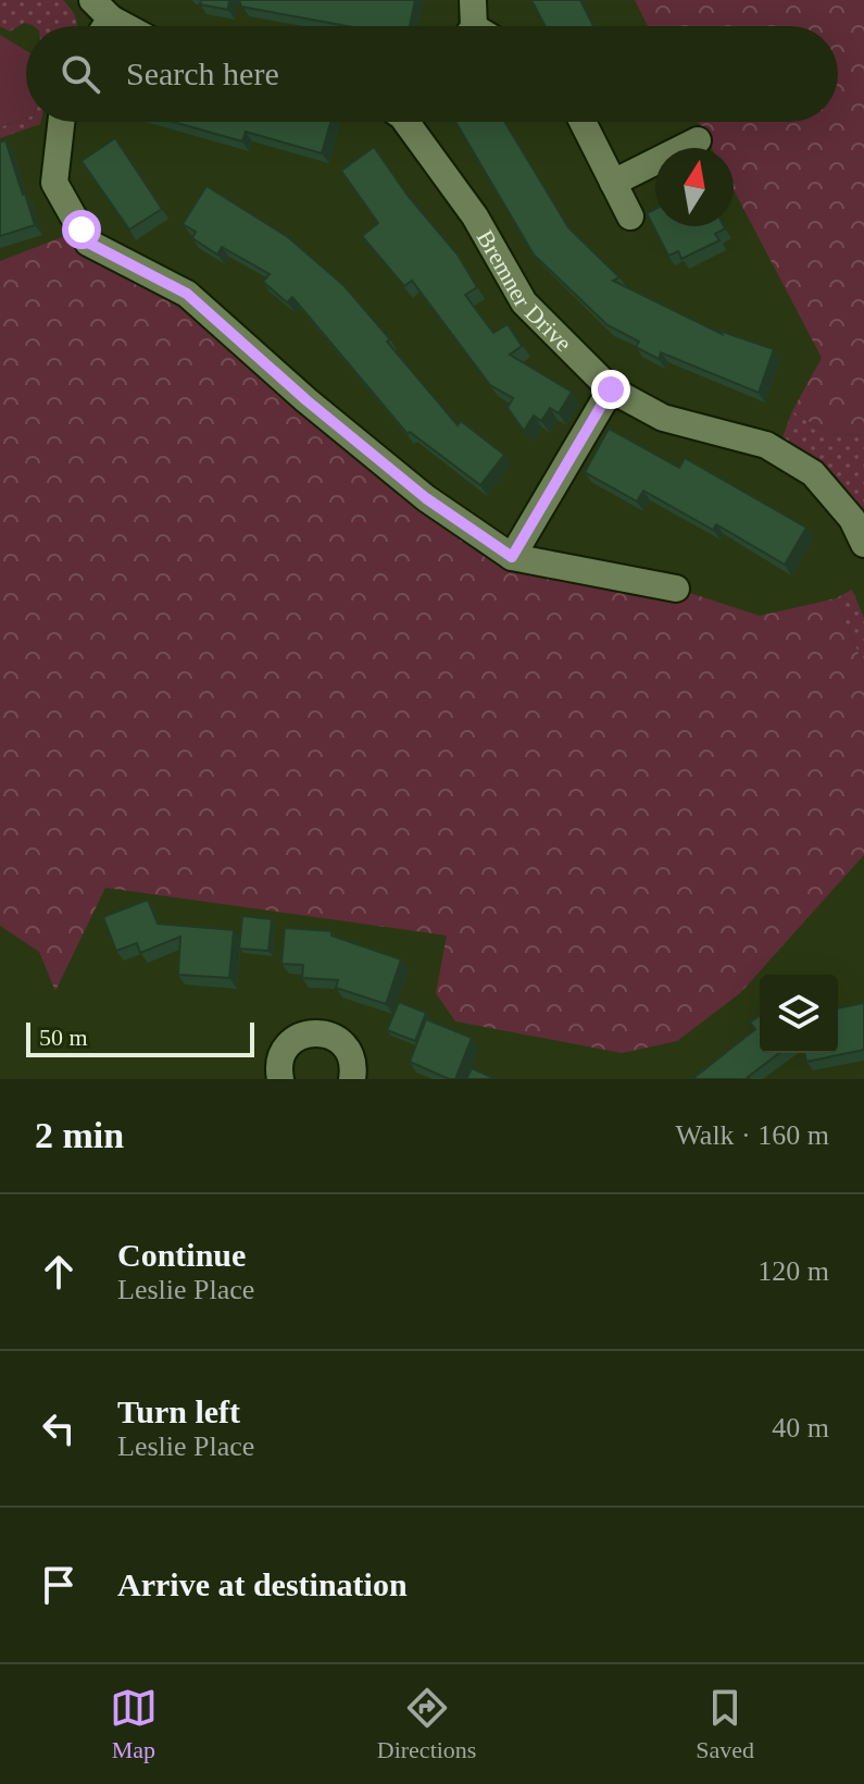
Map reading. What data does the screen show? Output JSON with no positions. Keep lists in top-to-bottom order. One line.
{"streets":{"street":["Bremner Drive"]},"scale_bar":"50 m","north":"top","page":{"search":"Search here","scale":"50 m","heading":["2 min","Walk · 160 m"],"list":[["Continue","Leslie Place","120 m"],["Turn left","Leslie Place","40 m"],"Arrive at destination"],"nav":["Map","Directions","Saved"]}}
